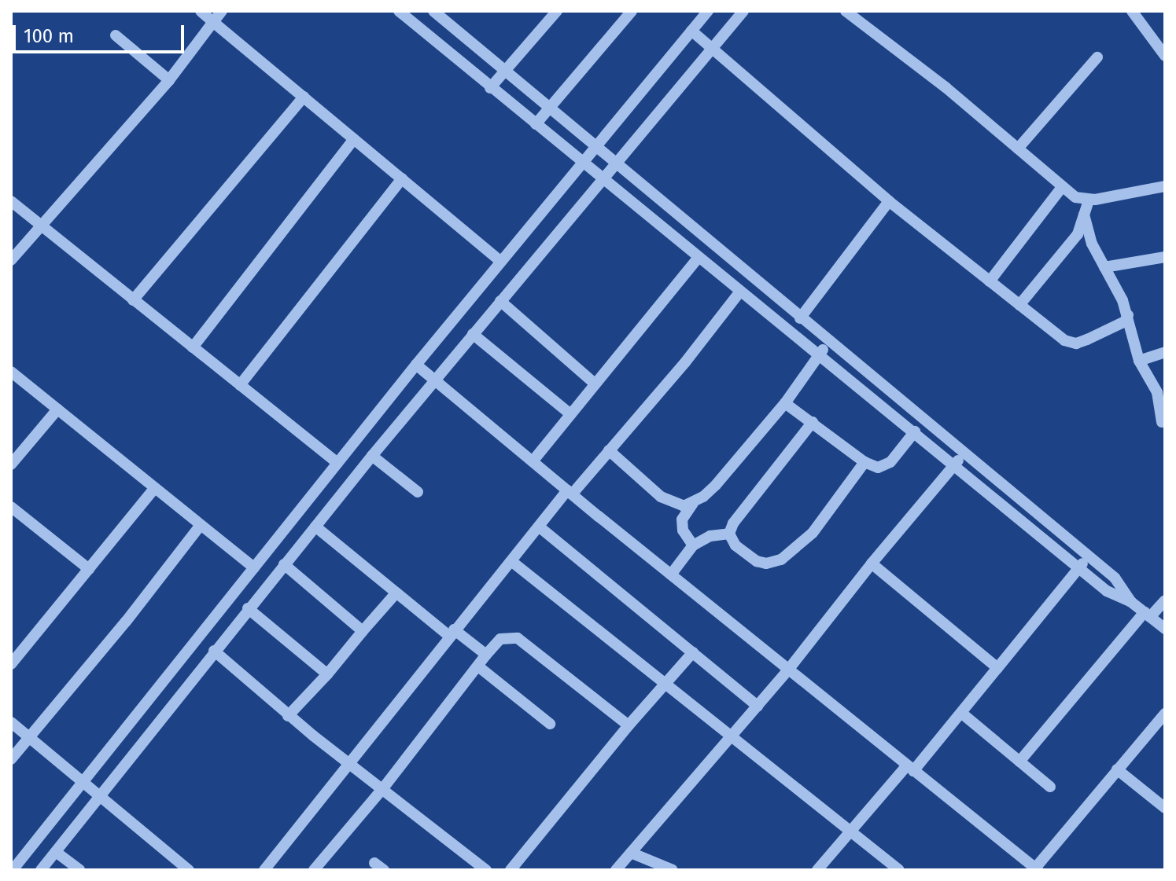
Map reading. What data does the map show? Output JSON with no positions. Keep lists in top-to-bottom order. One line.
{"scale_bar":"100 m"}
